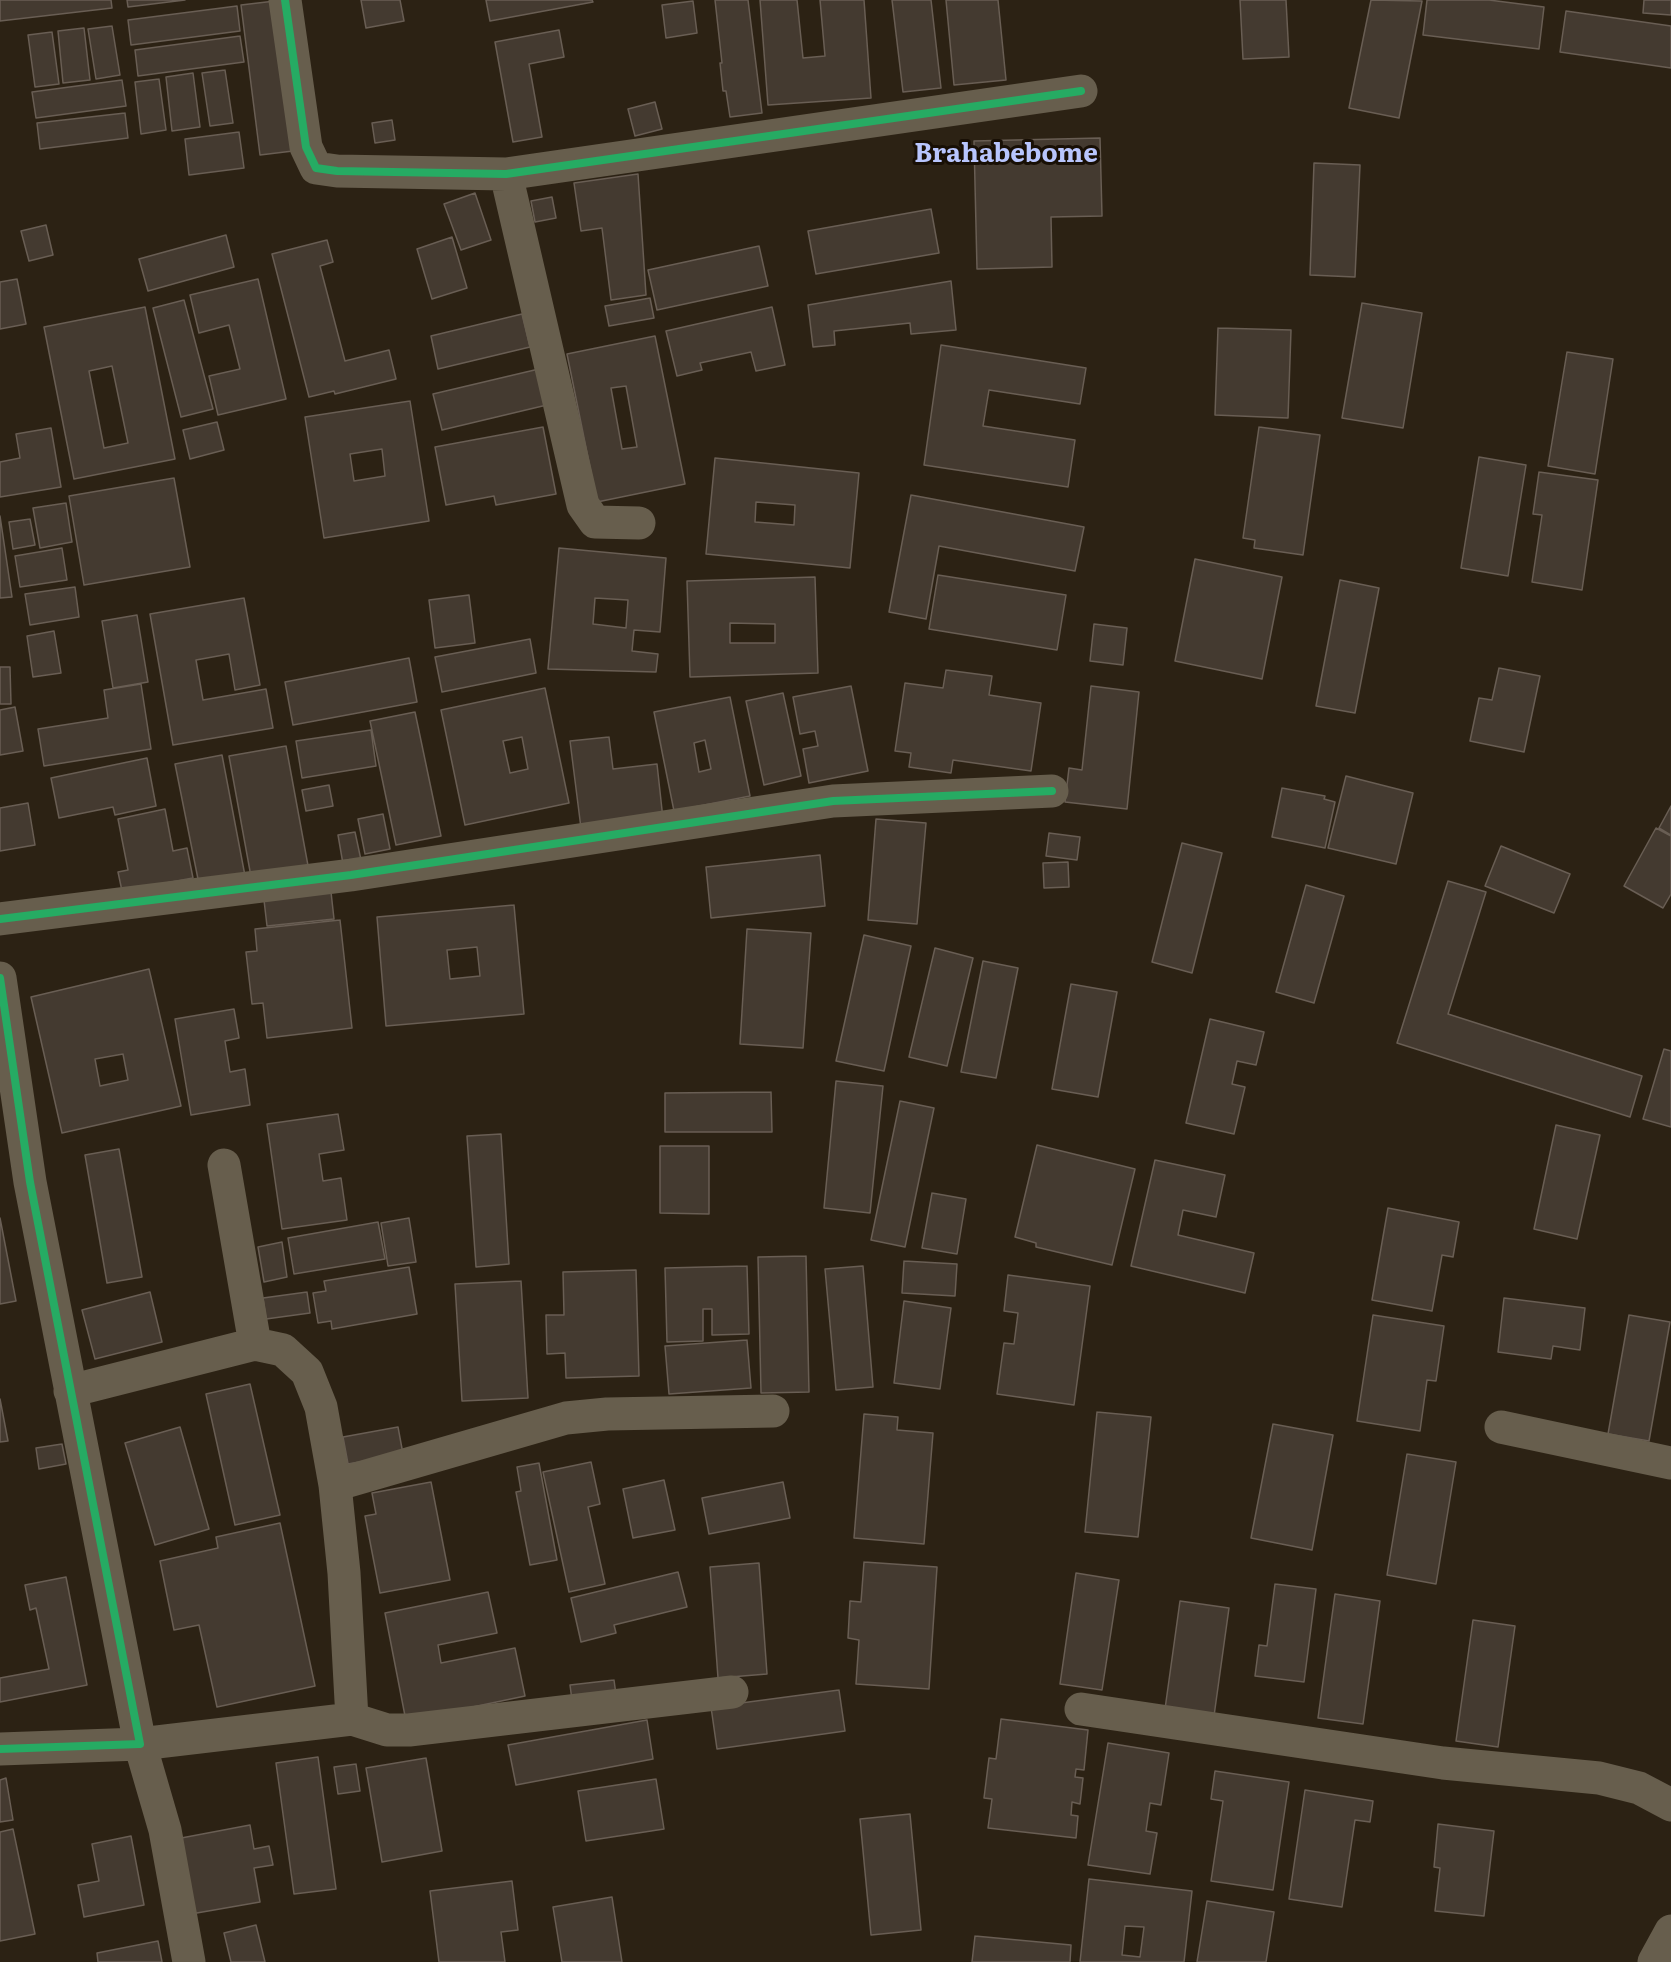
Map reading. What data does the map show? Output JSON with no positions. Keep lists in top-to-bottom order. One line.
{"districts":["Brahabebome"]}
